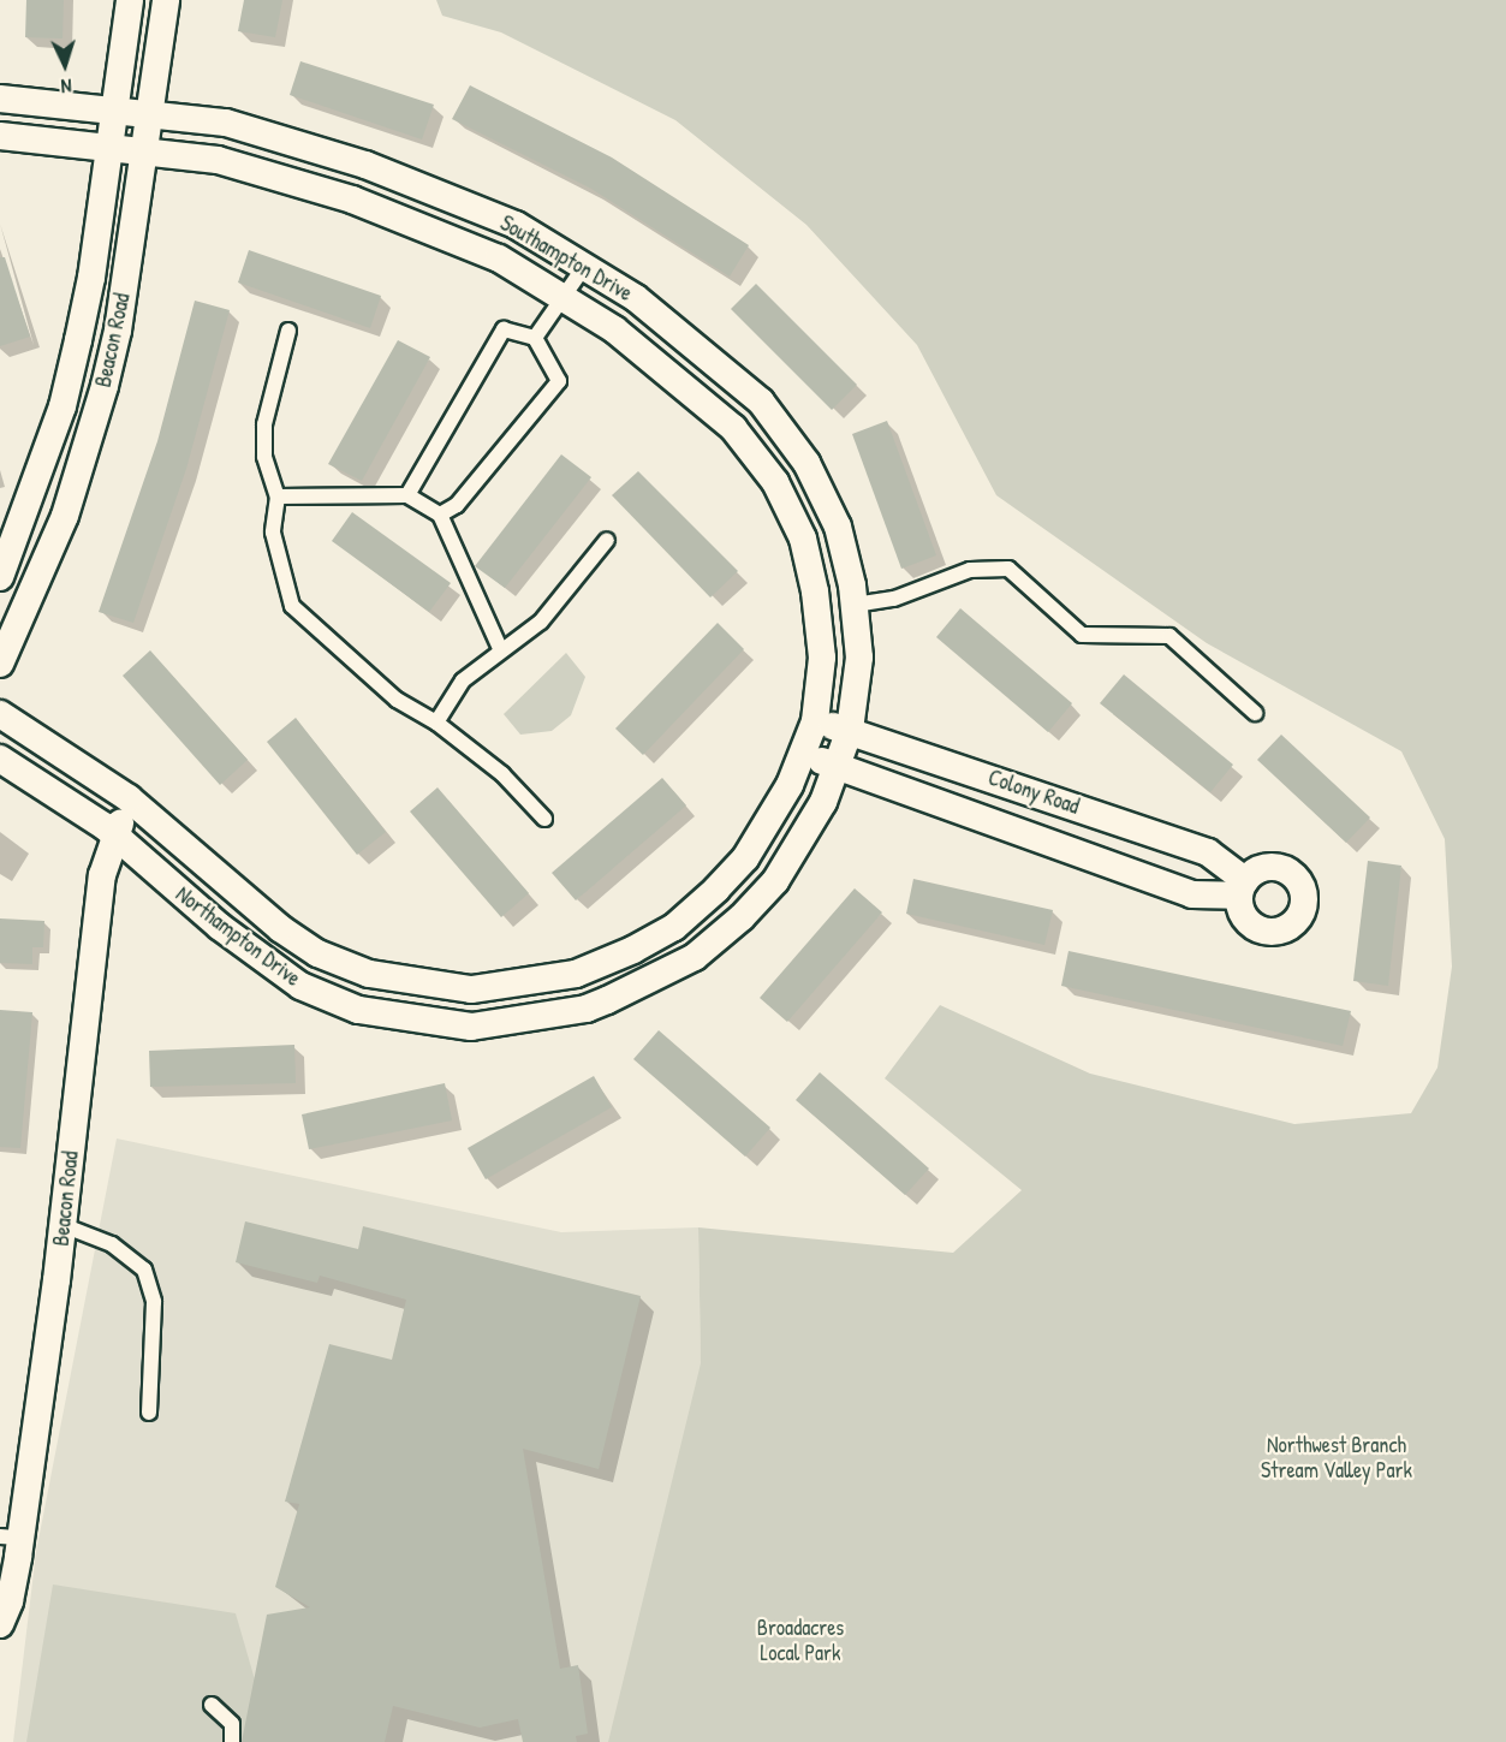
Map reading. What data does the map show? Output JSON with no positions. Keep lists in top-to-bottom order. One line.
{"streets":{"street":["Southampton Drive","Beacon Road","Colony Road","Northampton Drive"]},"crossings":[["Southampton Drive","Beacon Road"],["Southampton Drive","Colony Road"],["Southampton Drive","Northampton Drive"],["Beacon Road","Northampton Drive"],["Colony Road","Northampton Drive"]],"parks":["Northwest Branch Stream Valley Park","Broadacres Local Park"],"north":"bottom"}
